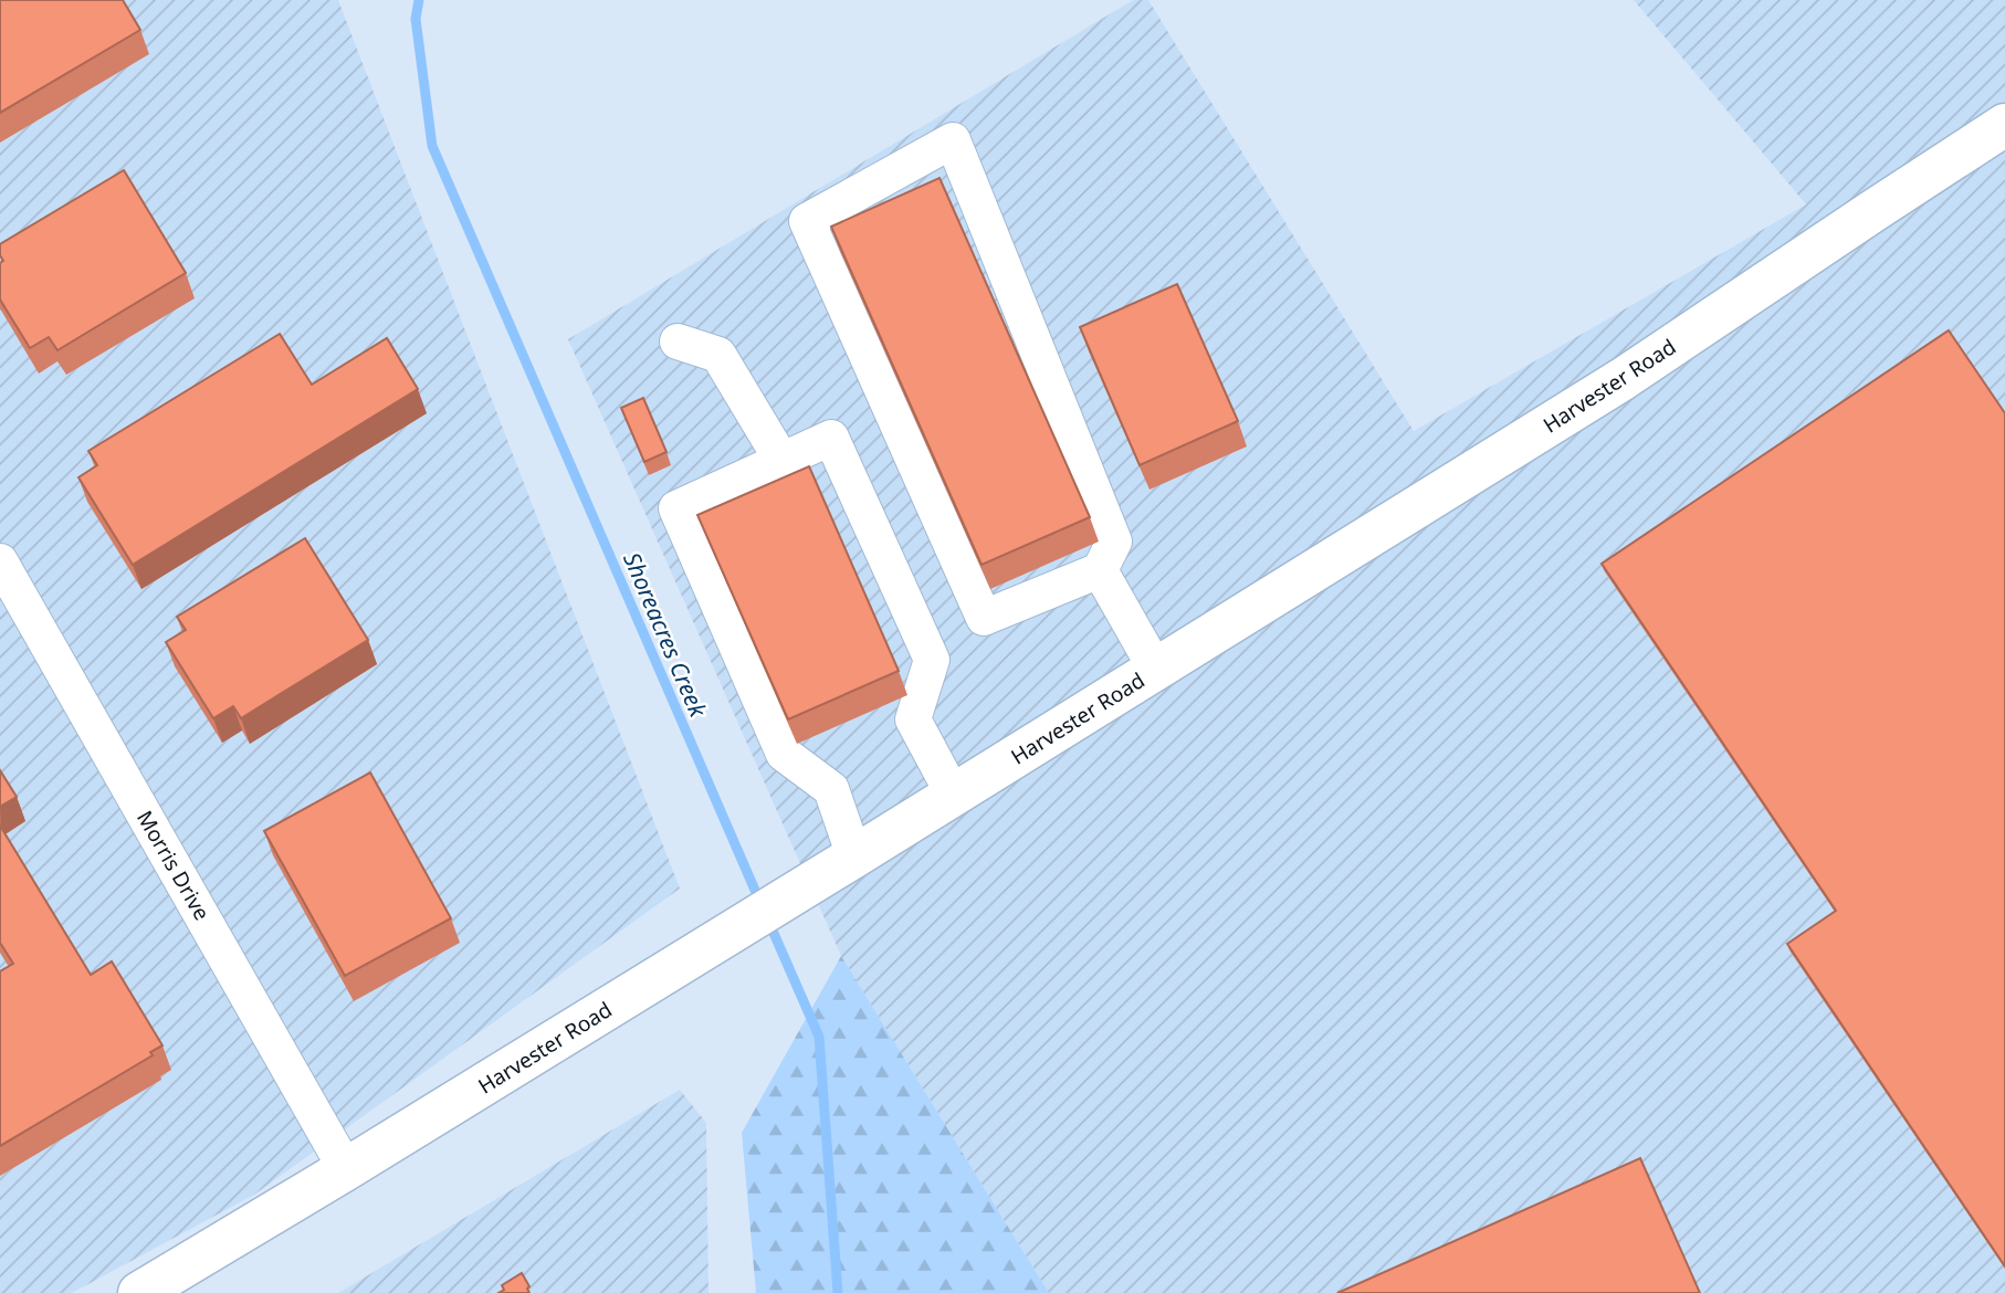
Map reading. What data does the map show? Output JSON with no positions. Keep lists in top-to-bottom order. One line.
{"streets":{"main road":["Harvester Road"],"street":["Morris Drive"]},"crossings":[["Harvester Road","Morris Drive"]],"water":["Shoreacres Creek"]}
